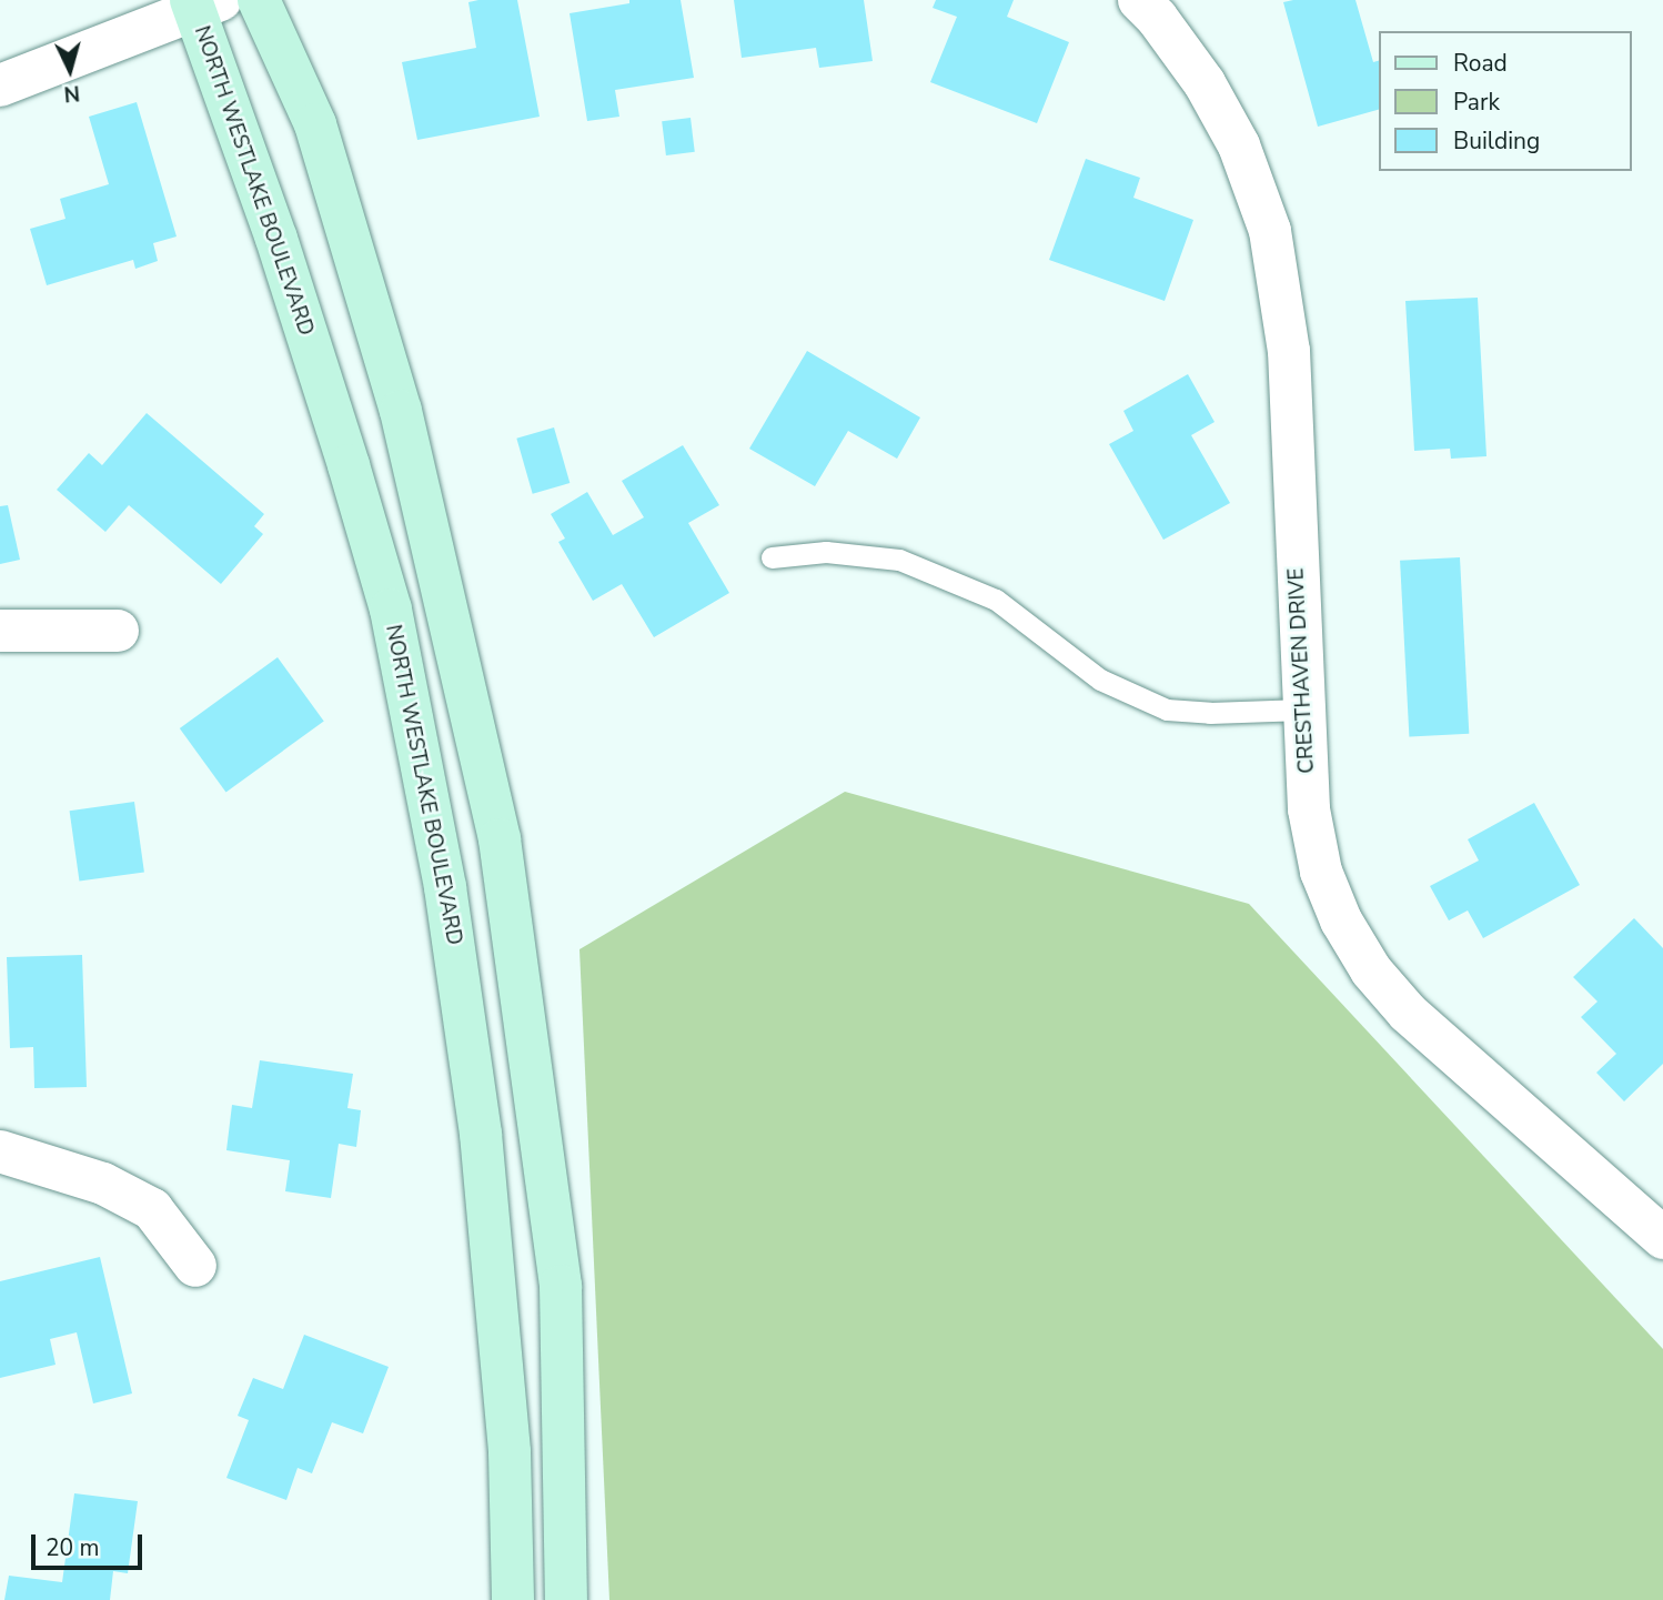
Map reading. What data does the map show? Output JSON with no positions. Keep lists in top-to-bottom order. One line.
{"streets":{"main road":["NORTH WESTLAKE BOULEVARD"],"street":["CRESTHAVEN DRIVE"]},"legend":["Road","Park","Building"],"scale_bar":"20 m","north":"bottom"}
